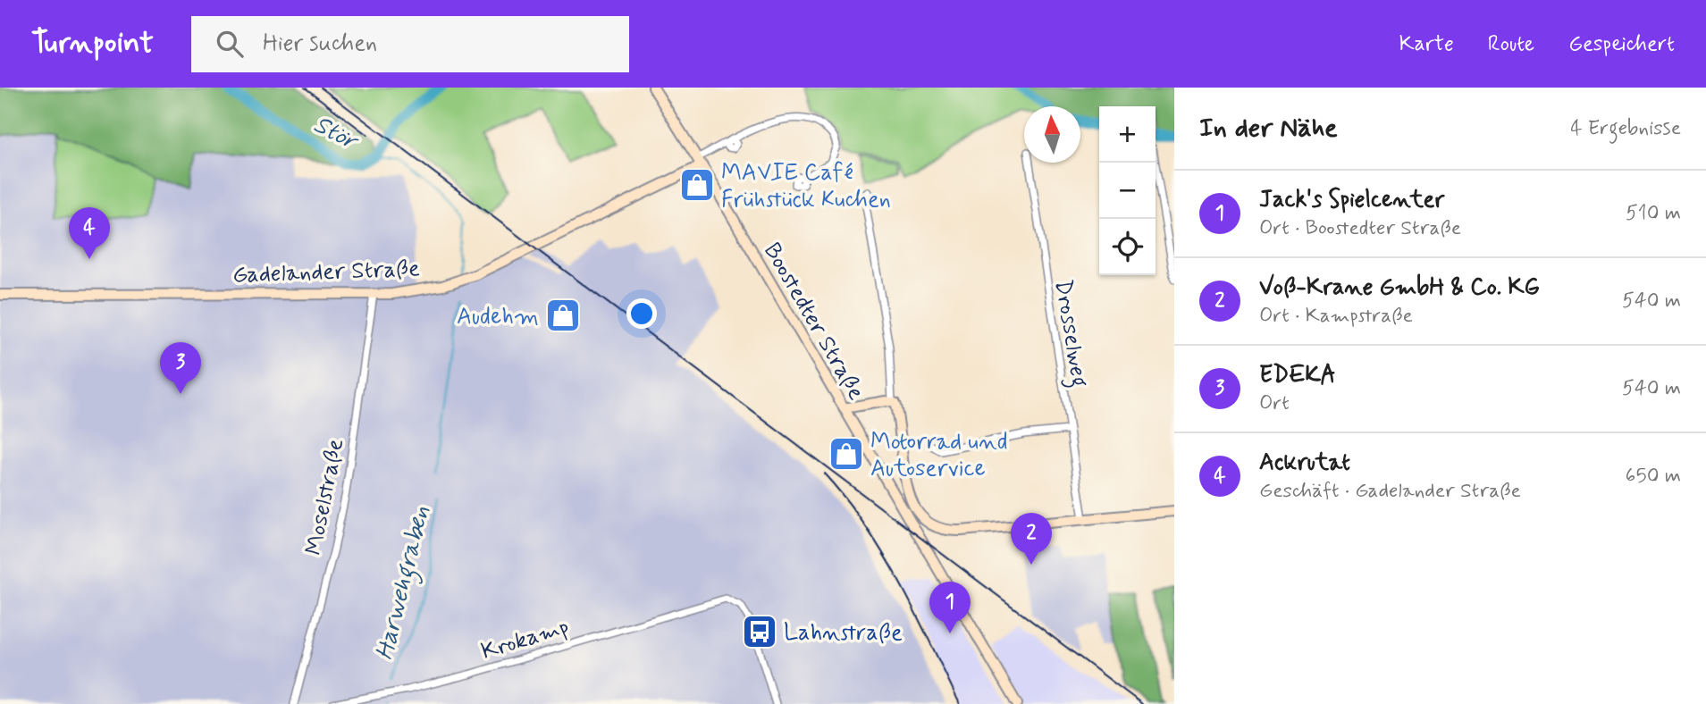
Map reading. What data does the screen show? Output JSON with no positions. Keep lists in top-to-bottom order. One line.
{"streets":{"street":["Gadelander Straße","Boostedter Straße","Drosselweg","Moselstraße","Krokamp"]},"crossings":[["Gadelander Straße","Boostedter Straße"],["Gadelander Straße","Moselstraße"]],"water":["Stör","Harwehgraben"],"places":{"shop":["MAVIE Café Frühstück Kuchen","Audehm","Motorrad und Autoservice"],"bus stop":["Lahnstraße"]},"north":"top","page":{"header":"Turnpoint","search":"Hier suchen","nav":["Karte","Route","Gespeichert"],"heading":["In der Nähe","4 Ergebnisse"],"map_buttons":["+","−"],"list":[{"mark":"1","name":"Jack's Spielcenter","note":"Ort · Boostedter Straße","value":"510 m"},{"mark":"2","name":"Voß-Krane GmbH & Co. KG","note":"Ort · Kampstraße","value":"540 m"},{"mark":"3","name":"EDEKA","note":"Ort","value":"540 m"},{"mark":"4","name":"Ackrutat","note":"Geschäft · Gadelander Straße","value":"650 m"}],"pins":["4","3","2","1"]}}
